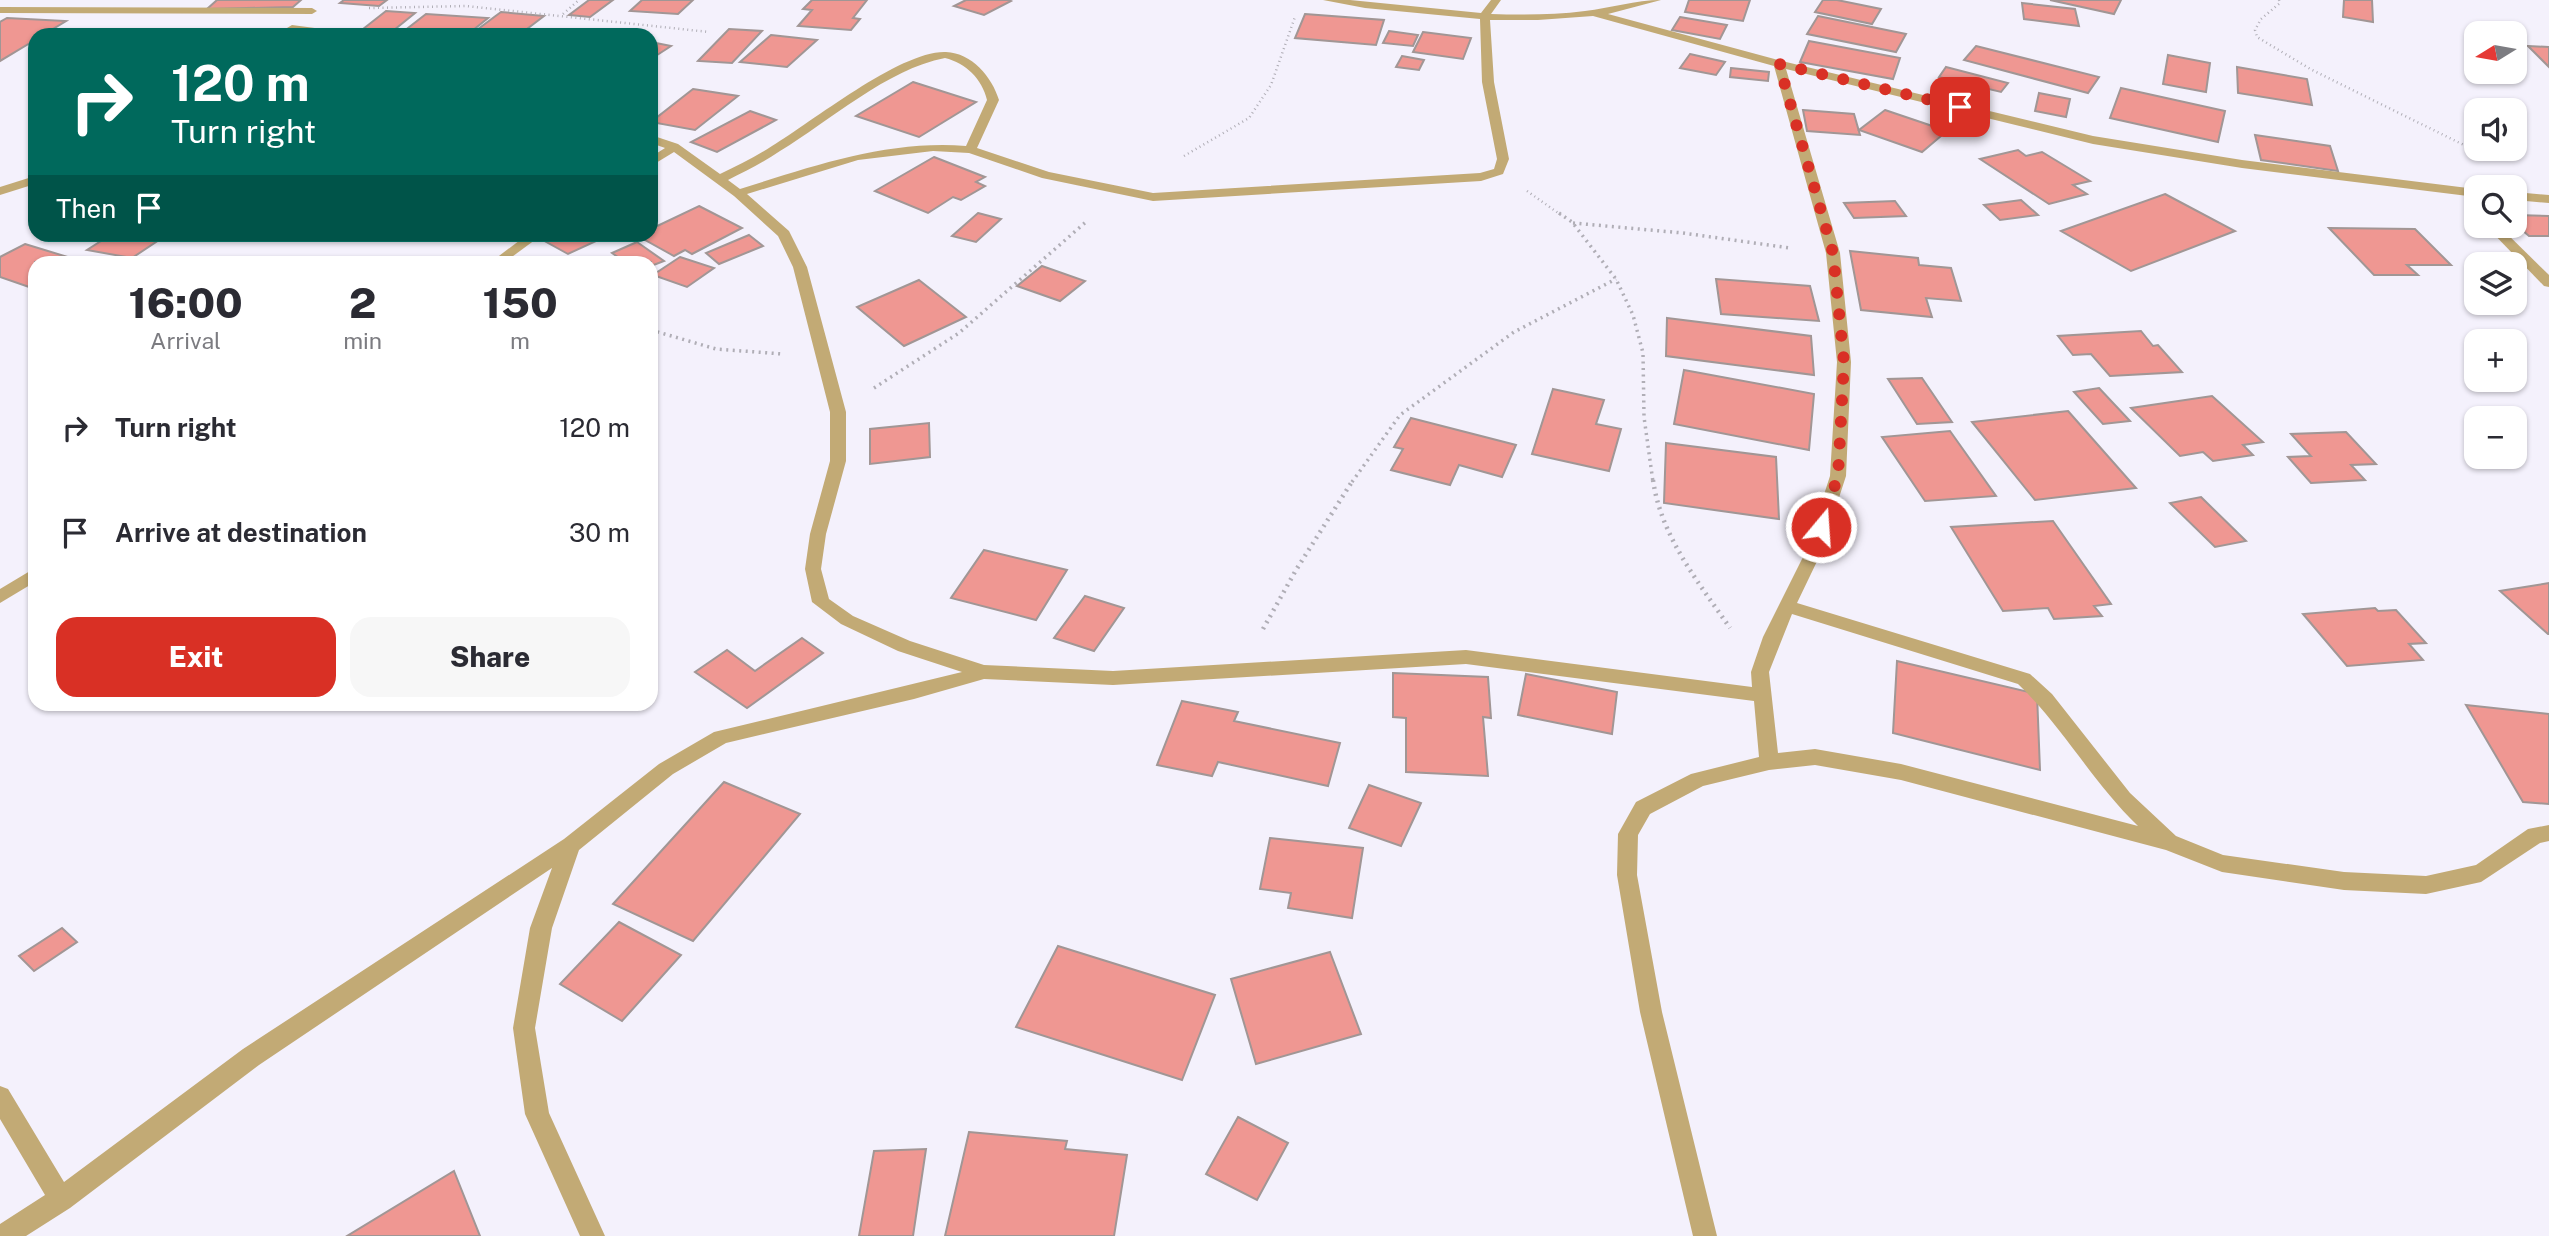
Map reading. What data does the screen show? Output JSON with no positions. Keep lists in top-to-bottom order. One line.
{"north":"left","page":{"map_buttons":["+","−"],"turn":["120 m","Turn right"],"then":"Then","eta":["16:00","Arrival","2","min","150","m"],"list":[{"name":"Turn right","value":"120 m"},{"name":"Arrive at destination","value":"30 m"}],"buttons":["Exit","Share"]}}
